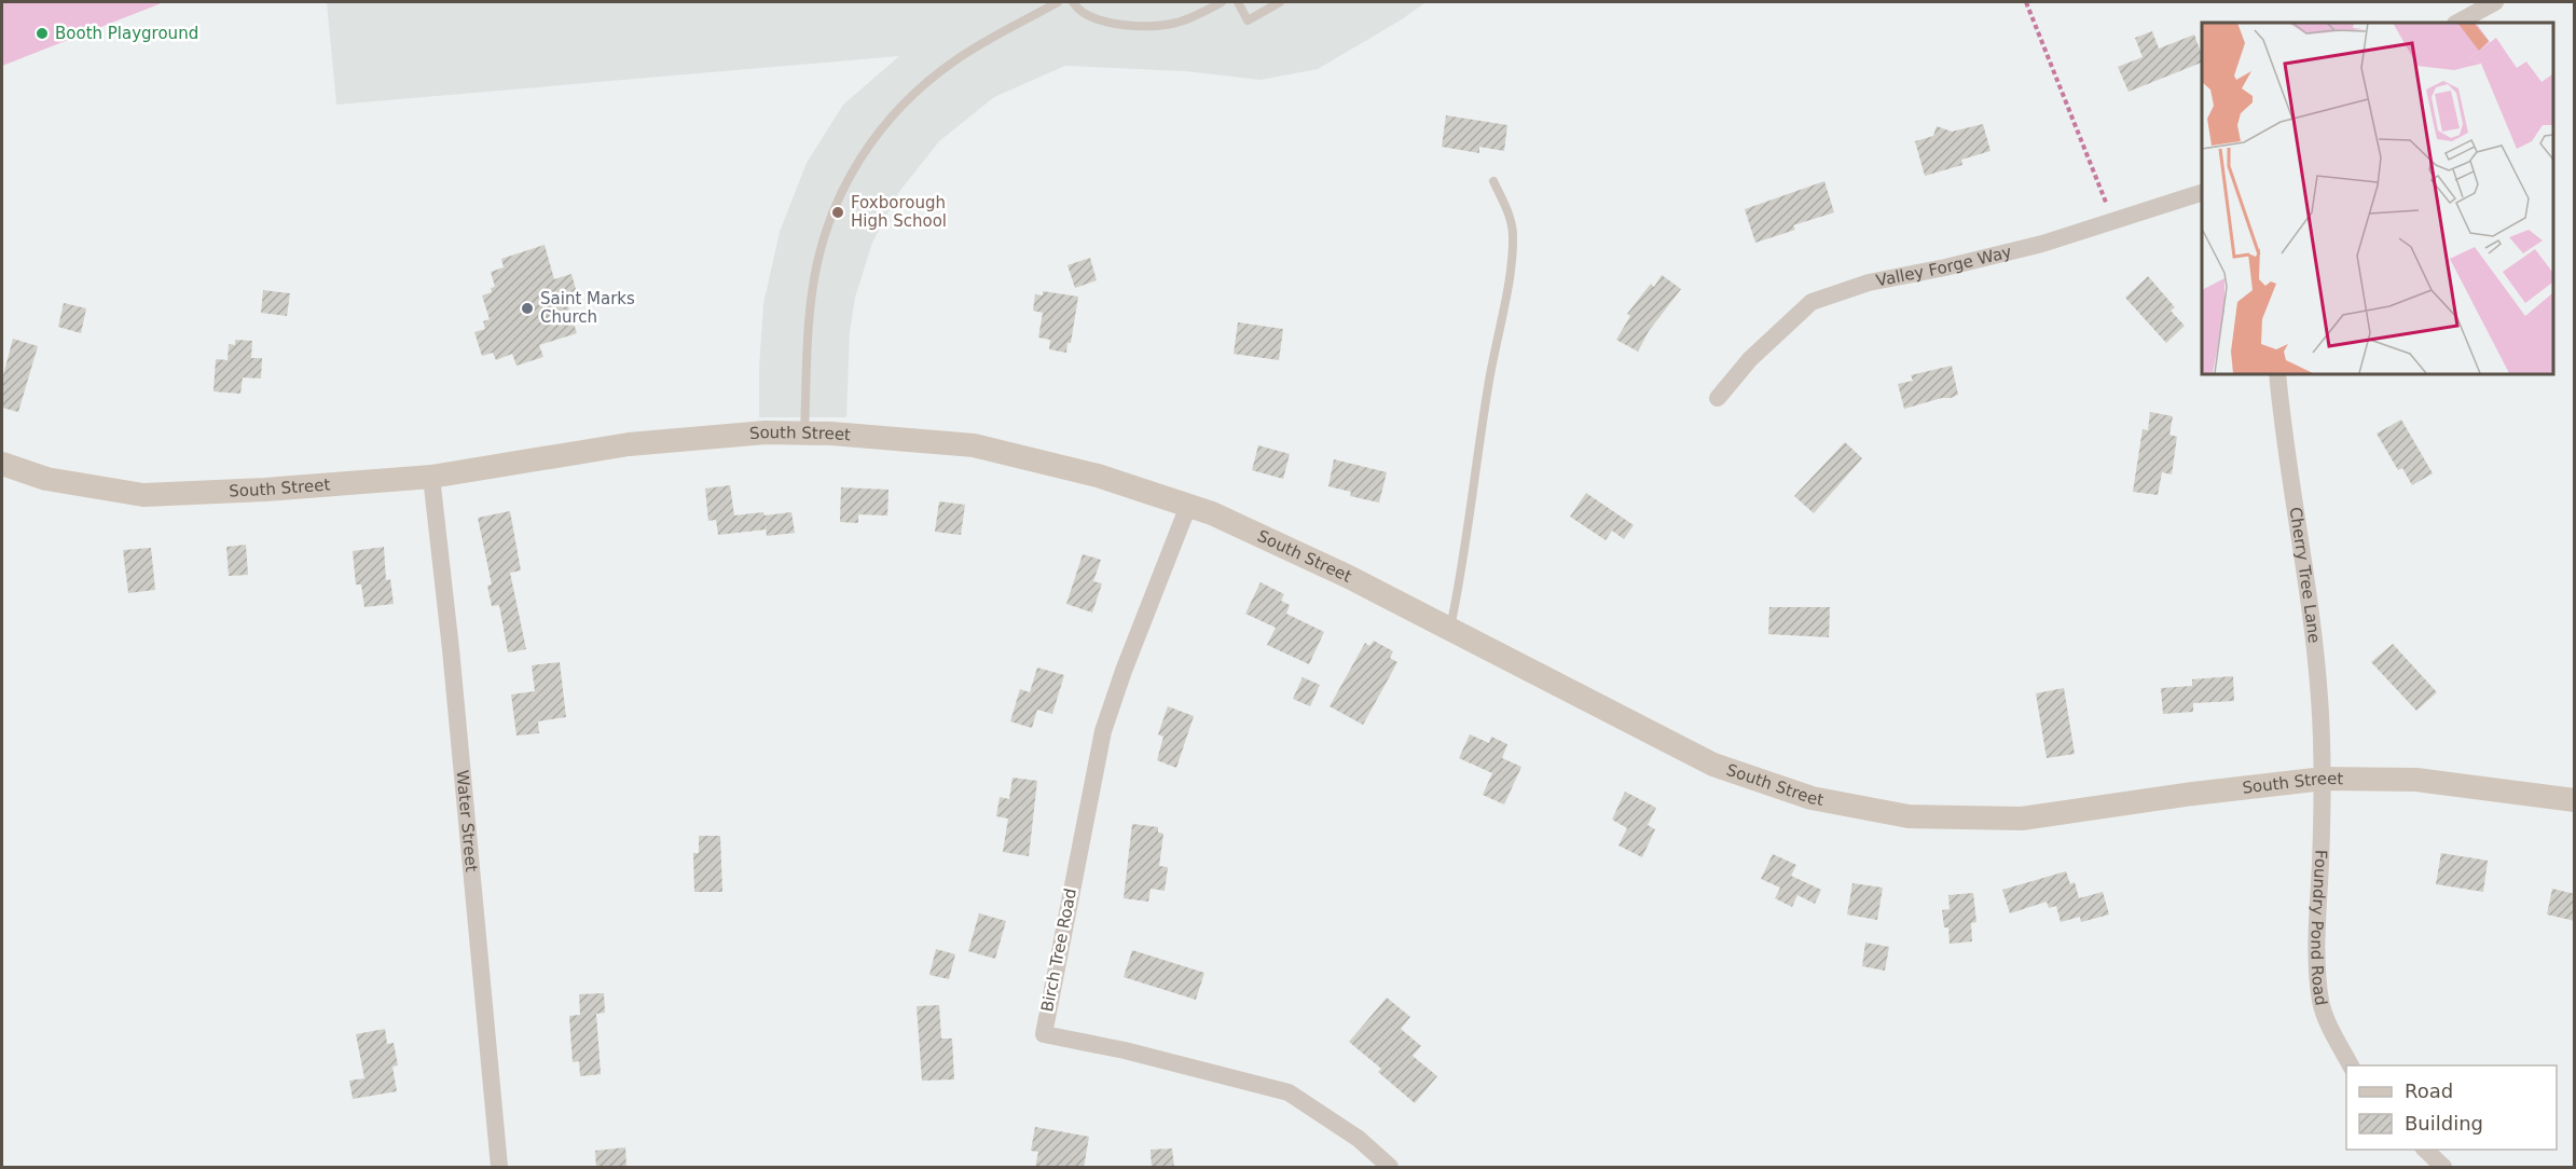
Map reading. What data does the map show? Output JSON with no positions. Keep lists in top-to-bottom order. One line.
{"streets":{"main road":["South Street"],"street":["Valley Forge Way","Cherry Tree Lane","Water Street","Foundry Pond Road","Birch Tree Road"]},"crossings":[["South Street","Cherry Tree Lane"],["South Street","Water Street"],["South Street","Foundry Pond Road"],["South Street","Birch Tree Road"],["Cherry Tree Lane","Foundry Pond Road"]],"places":["Booth Playground","Foxborough High School","Saint Marks Church"],"legend":["Road","Building"]}
